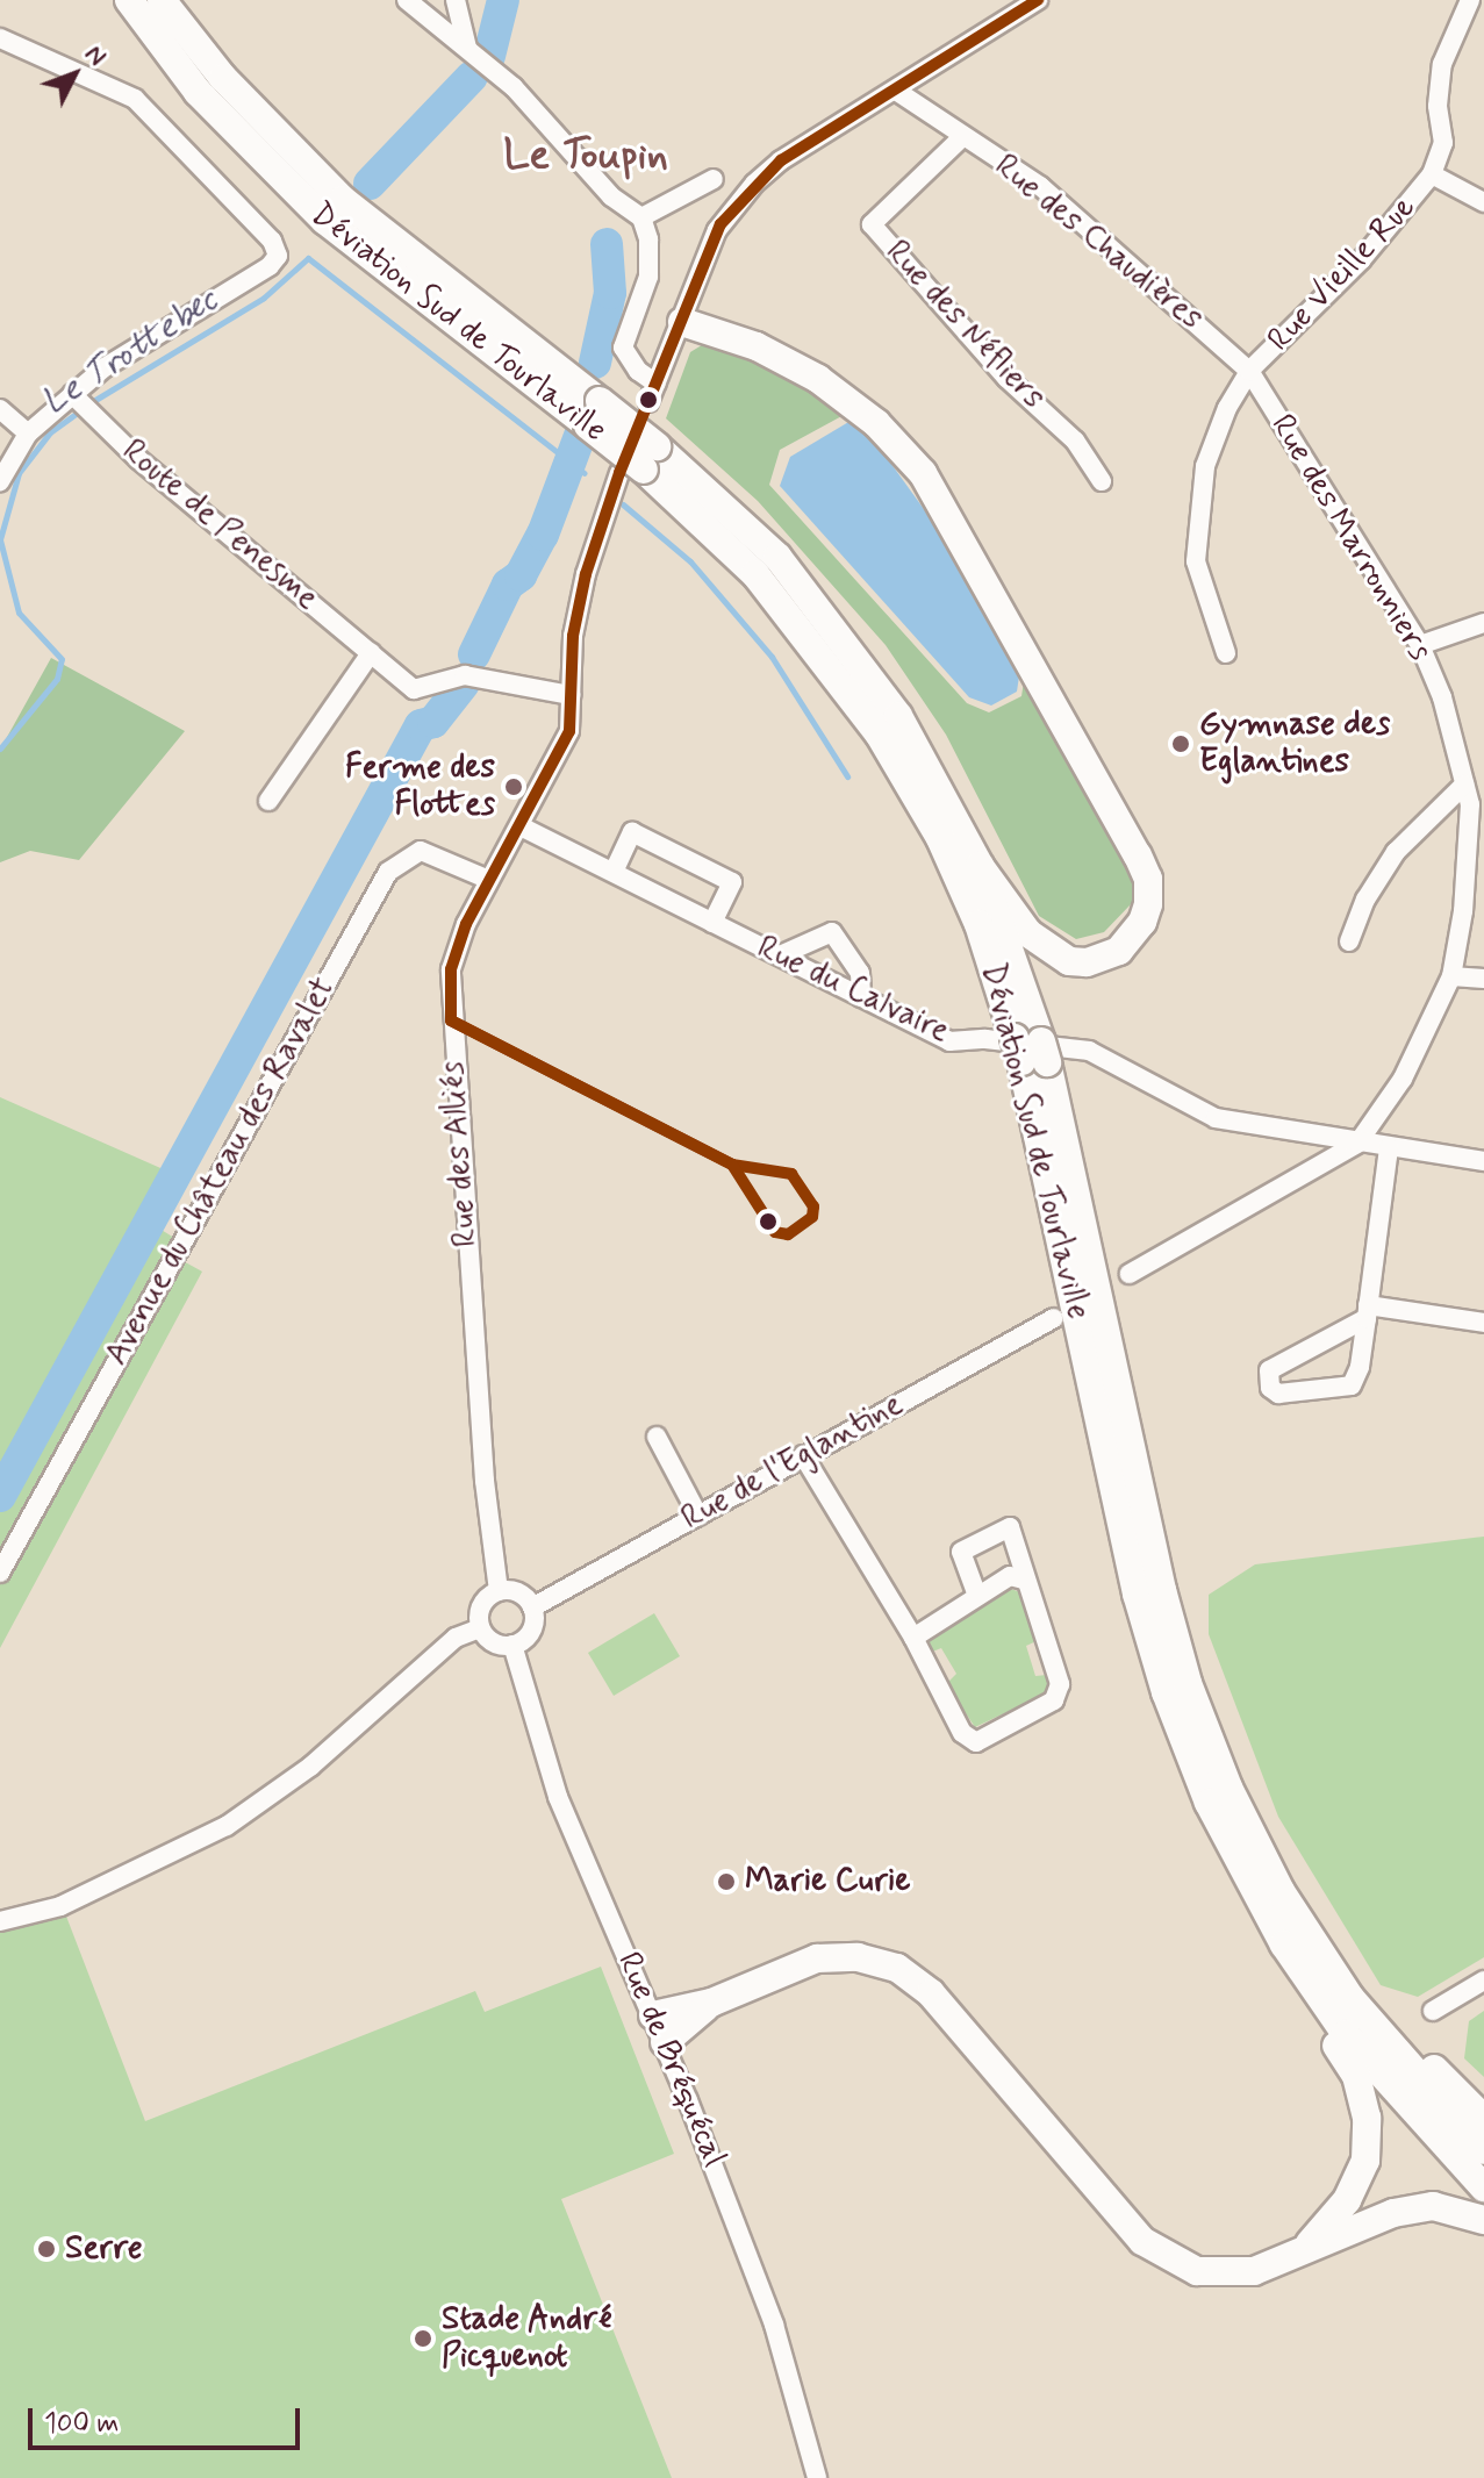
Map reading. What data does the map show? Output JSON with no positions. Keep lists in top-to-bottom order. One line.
{"streets":{"highway":["Déviation Sud de Tourlaville"],"street":["Rue des Chaudières","Rue Vieille Rue","Rue des Néfliers","Route de Penesme","Rue des Marronniers","Rue du Calvaire","Rue des Alliés","Avenue du Château des Ravalet","Rue de l'Eglantine","Rue de Bréquécal"]},"crossings":[["Rue des Chaudières","Rue Vieille Rue"],["Rue des Chaudières","Rue des Néfliers"],["Rue des Chaudières","Rue des Marronniers"],["Rue Vieille Rue","Rue des Marronniers"],["Déviation Sud de Tourlaville","Rue des Alliés"],["Route de Penesme","Rue des Alliés"],["Rue des Marronniers","Rue du Calvaire"],["Rue du Calvaire","Rue des Alliés"],["Rue des Alliés","Avenue du Château des Ravalet"],["Rue des Alliés","Rue de l'Eglantine"],["Rue des Alliés","Rue de Bréquécal"],["Rue de l'Eglantine","Rue de Bréquécal"]],"districts":["Le Toupin"],"water":["Le Trottebec"],"places":["Gymnase des Eglantines","Ferme des Flottes","Marie Curie","Serre","Stade André Picquenot"],"scale_bar":"100 m","north":"top right"}
